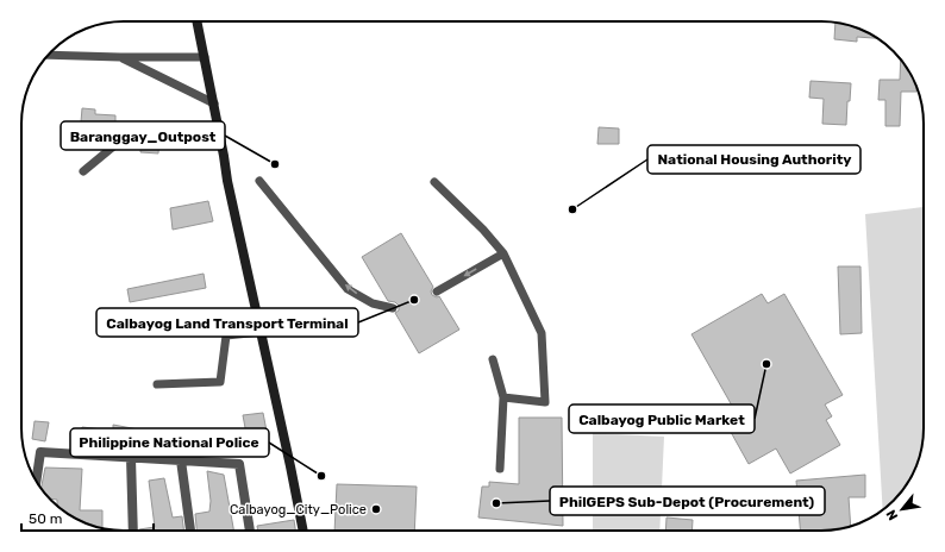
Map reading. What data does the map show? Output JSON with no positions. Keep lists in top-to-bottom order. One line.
{"places":["Baranggay_Outpost","National Housing Authority","Calbayog Land Transport Terminal","Calbayog Public Market","Philippine National Police","PhilGEPS Sub-Depot (Procurement)","Calbayog_City_Police"],"scale_bar":"50 m","north":"bottom left"}
